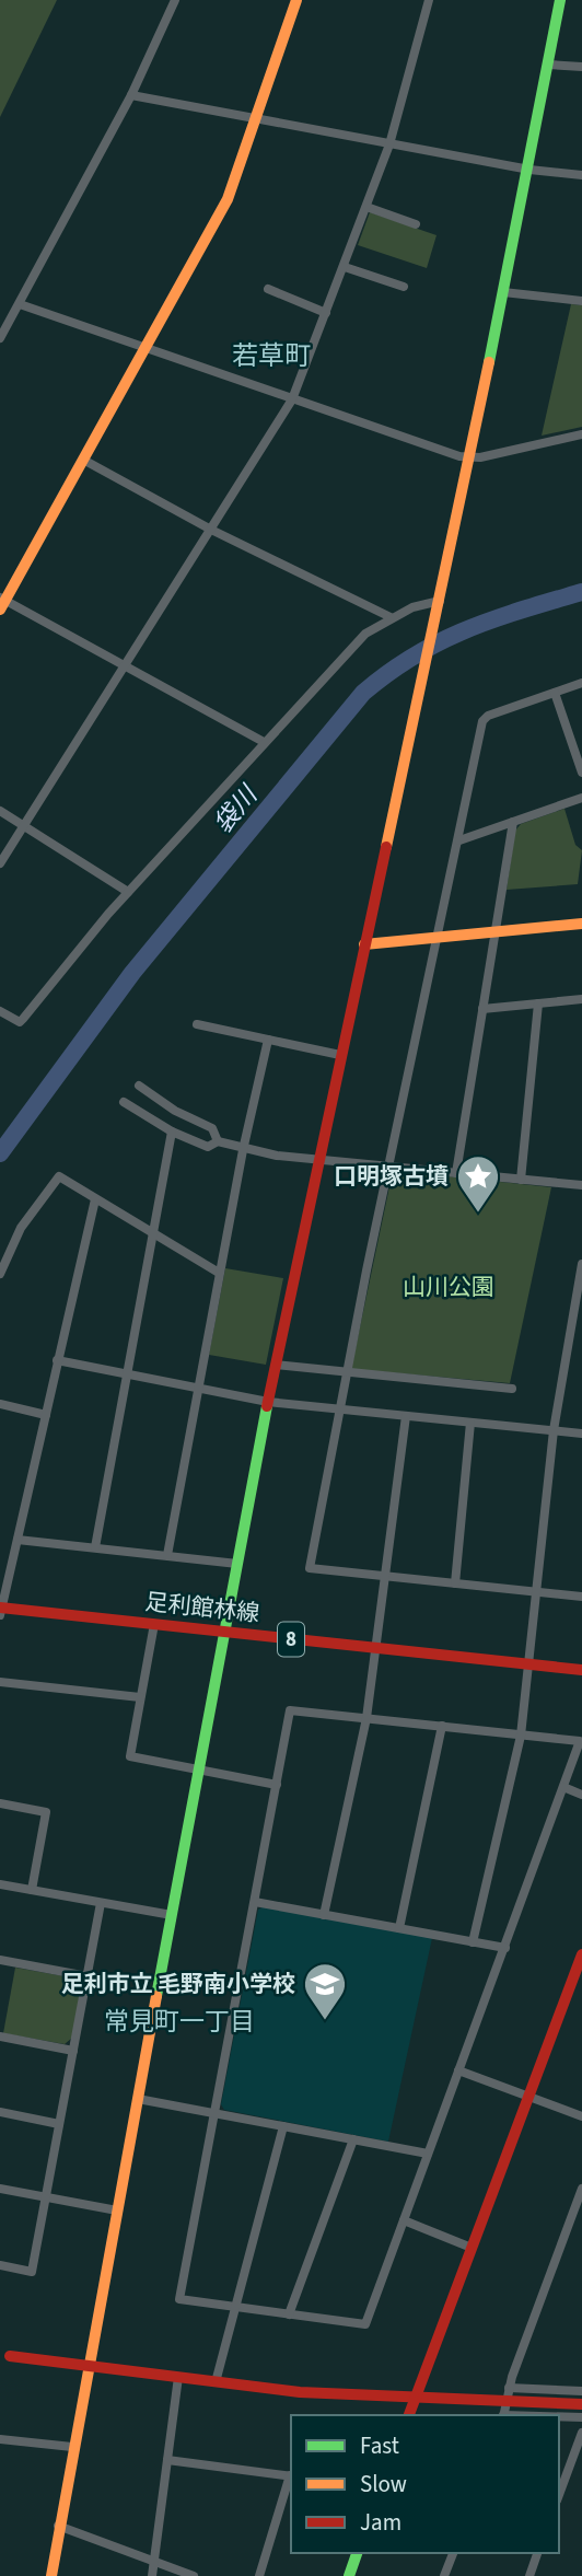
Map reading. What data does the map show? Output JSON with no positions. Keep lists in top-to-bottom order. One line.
{"streets":{"street":["足利館林線","8"]},"districts":["若草町","常見町一丁目"],"water":["袋川"],"parks":["山川公園"],"places":{"place":["口明塚古墳"],"school or university":["足利市立 毛野南小学校"]},"legend":["Fast","Slow","Jam"]}
